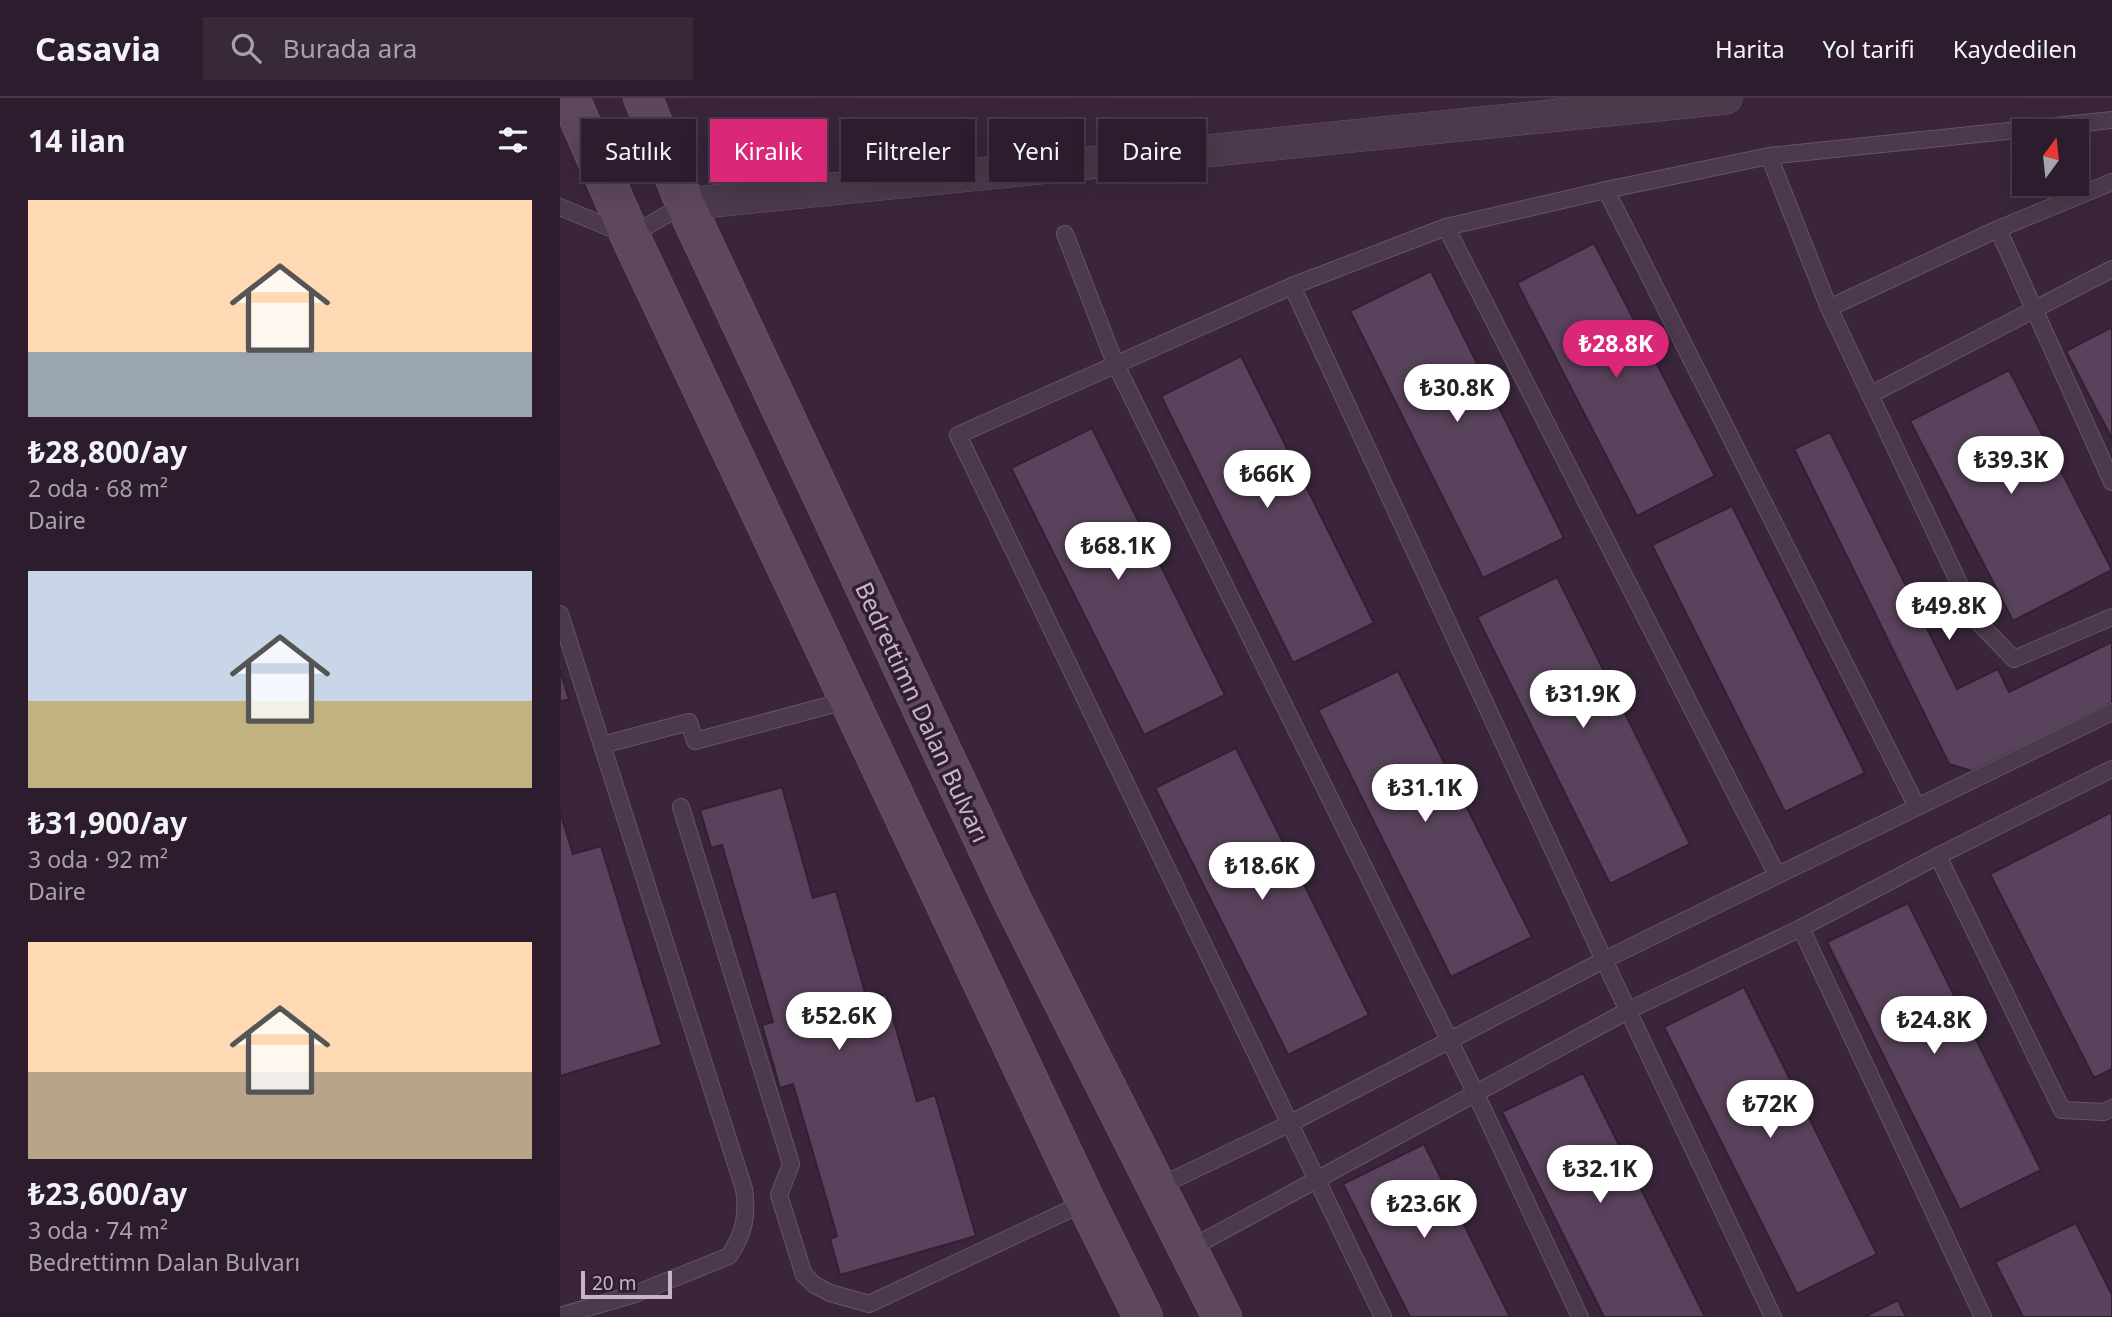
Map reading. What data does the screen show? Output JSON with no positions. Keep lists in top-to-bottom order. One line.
{"streets":{"main road":["Bedrettimn Dalan Bulvarı"]},"scale_bar":"20 m","north":"top","page":{"header":"Casavia","search":"Burada ara","nav":["Harita","Yol tarifi","Kaydedilen"],"heading":"14 ilan","chip":["Satılık","Kiralık","Filtreler","Yeni","Daire"],"list":[{"name":"₺28,800/ay","note":"2 oda · 68 m² · Daire"},{"name":"₺31,900/ay","note":"3 oda · 92 m² · Daire"},{"name":"₺23,600/ay","note":"3 oda · 74 m² · Bedrettimn Dalan Bulvarı"}],"price":["₺28.8K","₺30.8K","₺39.3K","₺66K","₺68.1K","₺49.8K","₺31.9K","₺31.1K","₺18.6K","₺52.6K","₺24.8K","₺72K","₺32.1K","₺23.6K"],"scale":"20 m"}}
